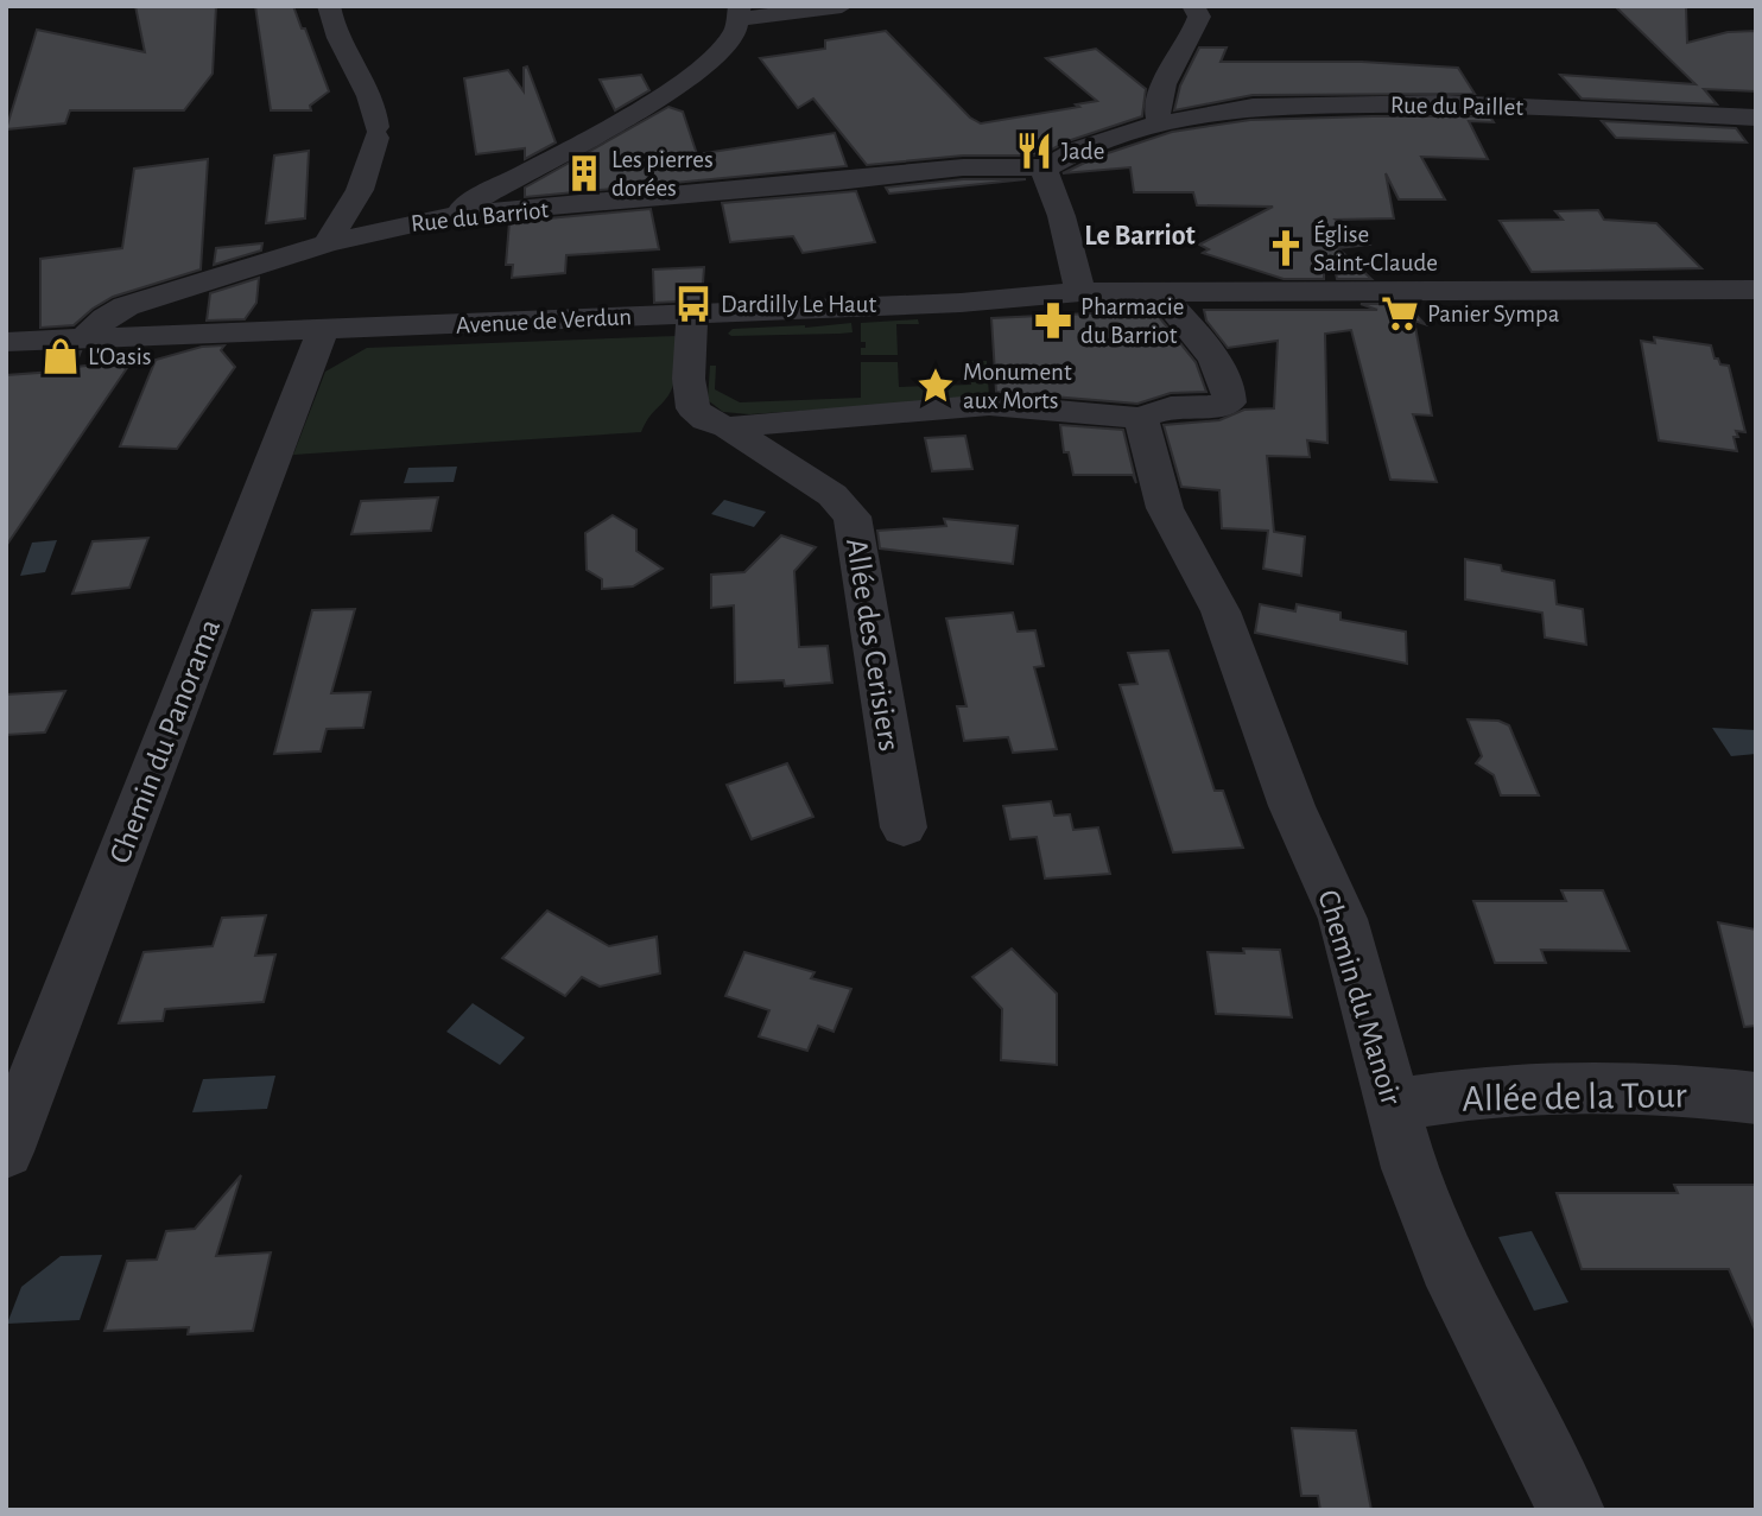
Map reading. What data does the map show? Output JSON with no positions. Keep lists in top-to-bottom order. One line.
{"streets":{"street":["Rue du Paillet","Rue du Barriot","Avenue de Verdun","Allée des Cerisiers","Chemin du Panorama","Chemin du Manoir","Allée de la Tour"]},"crossings":[["Rue du Paillet","Rue du Barriot"],["Rue du Barriot","Avenue de Verdun"],["Avenue de Verdun","Allée des Cerisiers"],["Avenue de Verdun","Chemin du Panorama"],["Chemin du Manoir","Allée de la Tour"]],"districts":["Le Barriot"],"places":{"restaurant":["Jade"],"building":["Les pierres dorées"],"church":["Église Saint-Claude"],"bus stop":["Dardilly Le Haut"],"supermarket":["Panier Sympa"],"pharmacy":["Pharmacie du Barriot"],"shop":["L'Oasis"],"place":["Monument aux Morts"]}}
